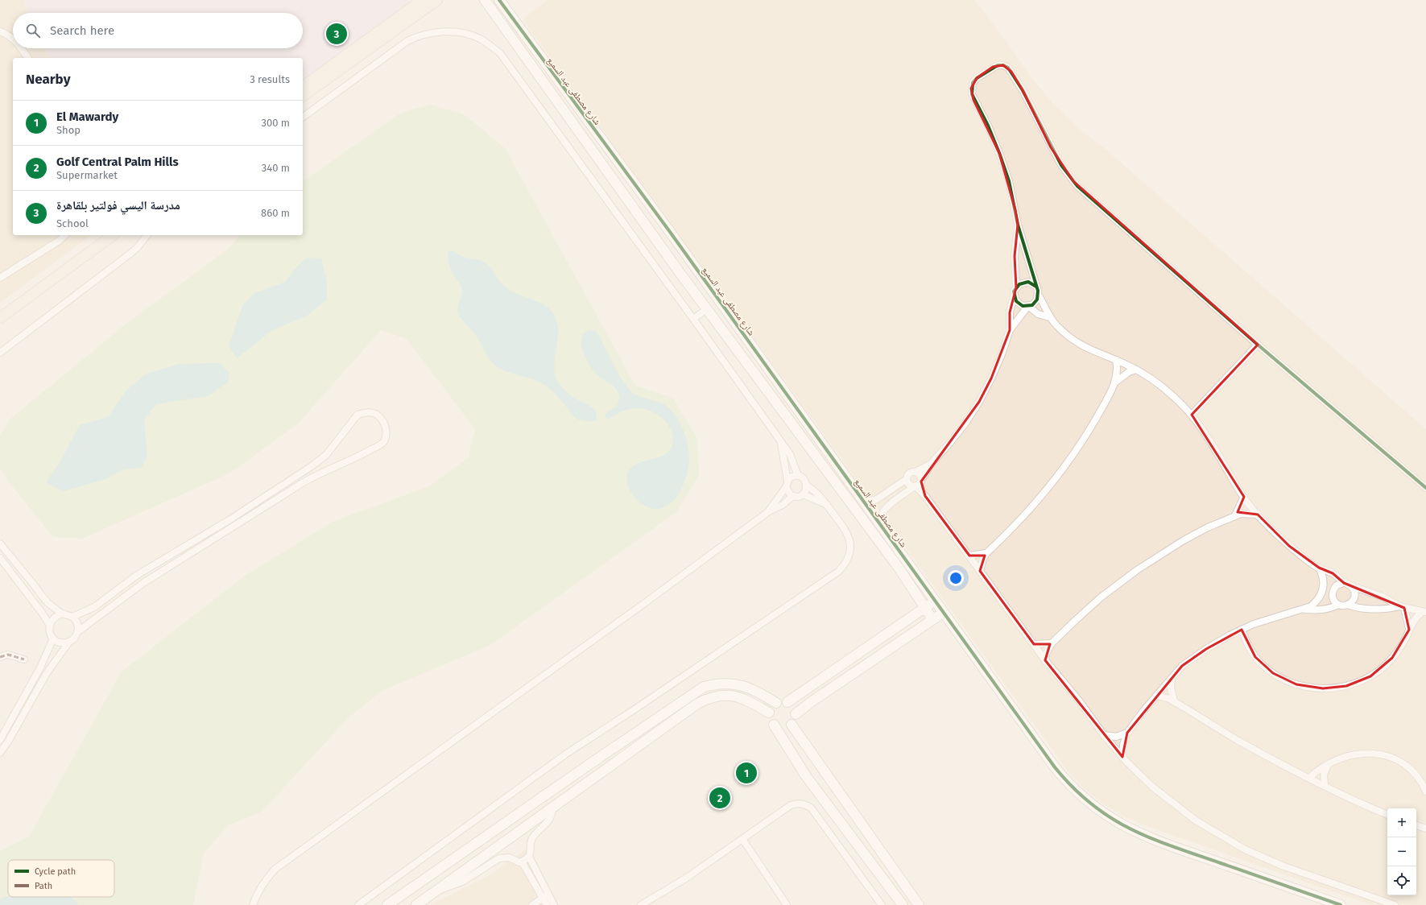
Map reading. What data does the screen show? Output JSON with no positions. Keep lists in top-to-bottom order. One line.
{"streets":{"street":["شارع مصطفى عبد السميع"]},"legend":["Cycle path","Path"],"page":{"search":"Search here","pins":["3","1","2"],"heading":["Nearby","3 results"],"list":[{"mark":"1","name":"El Mawardy","note":"Shop","value":"300 m"},{"mark":"2","name":"Golf Central Palm Hills","note":"Supermarket","value":"340 m"},{"mark":"3","name":"مدرسة اليسي فولتير بلقاهرة","note":"School","value":"860 m"}],"map_buttons":["+","−"]}}
